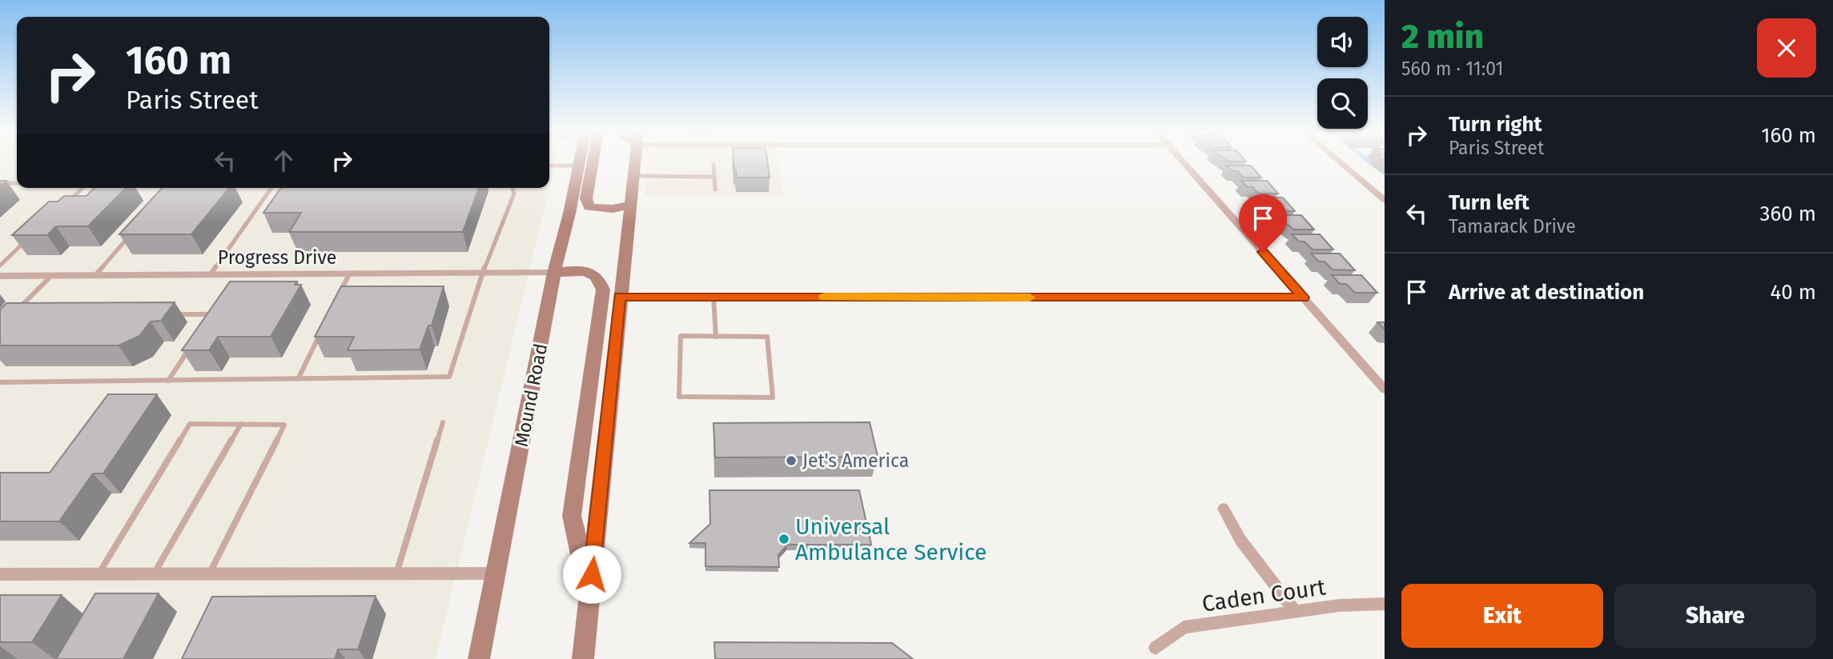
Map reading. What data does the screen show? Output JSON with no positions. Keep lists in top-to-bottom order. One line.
{"streets":{"main road":["Mound Road"],"street":["Progress Drive","Caden Court"]},"crossings":[["Progress Drive","Mound Road"]],"places":["Jet's America","Universal Ambulance Service"],"page":{"heading":["2 min","560 m · 11:01"],"turn":["160 m","Paris Street"],"list":[{"name":"Turn right","note":"Paris Street","value":"160 m"},{"name":"Turn left","note":"Tamarack Drive","value":"360 m"},{"name":"Arrive at destination","value":"40 m"}],"buttons":["Exit","Share"]}}
